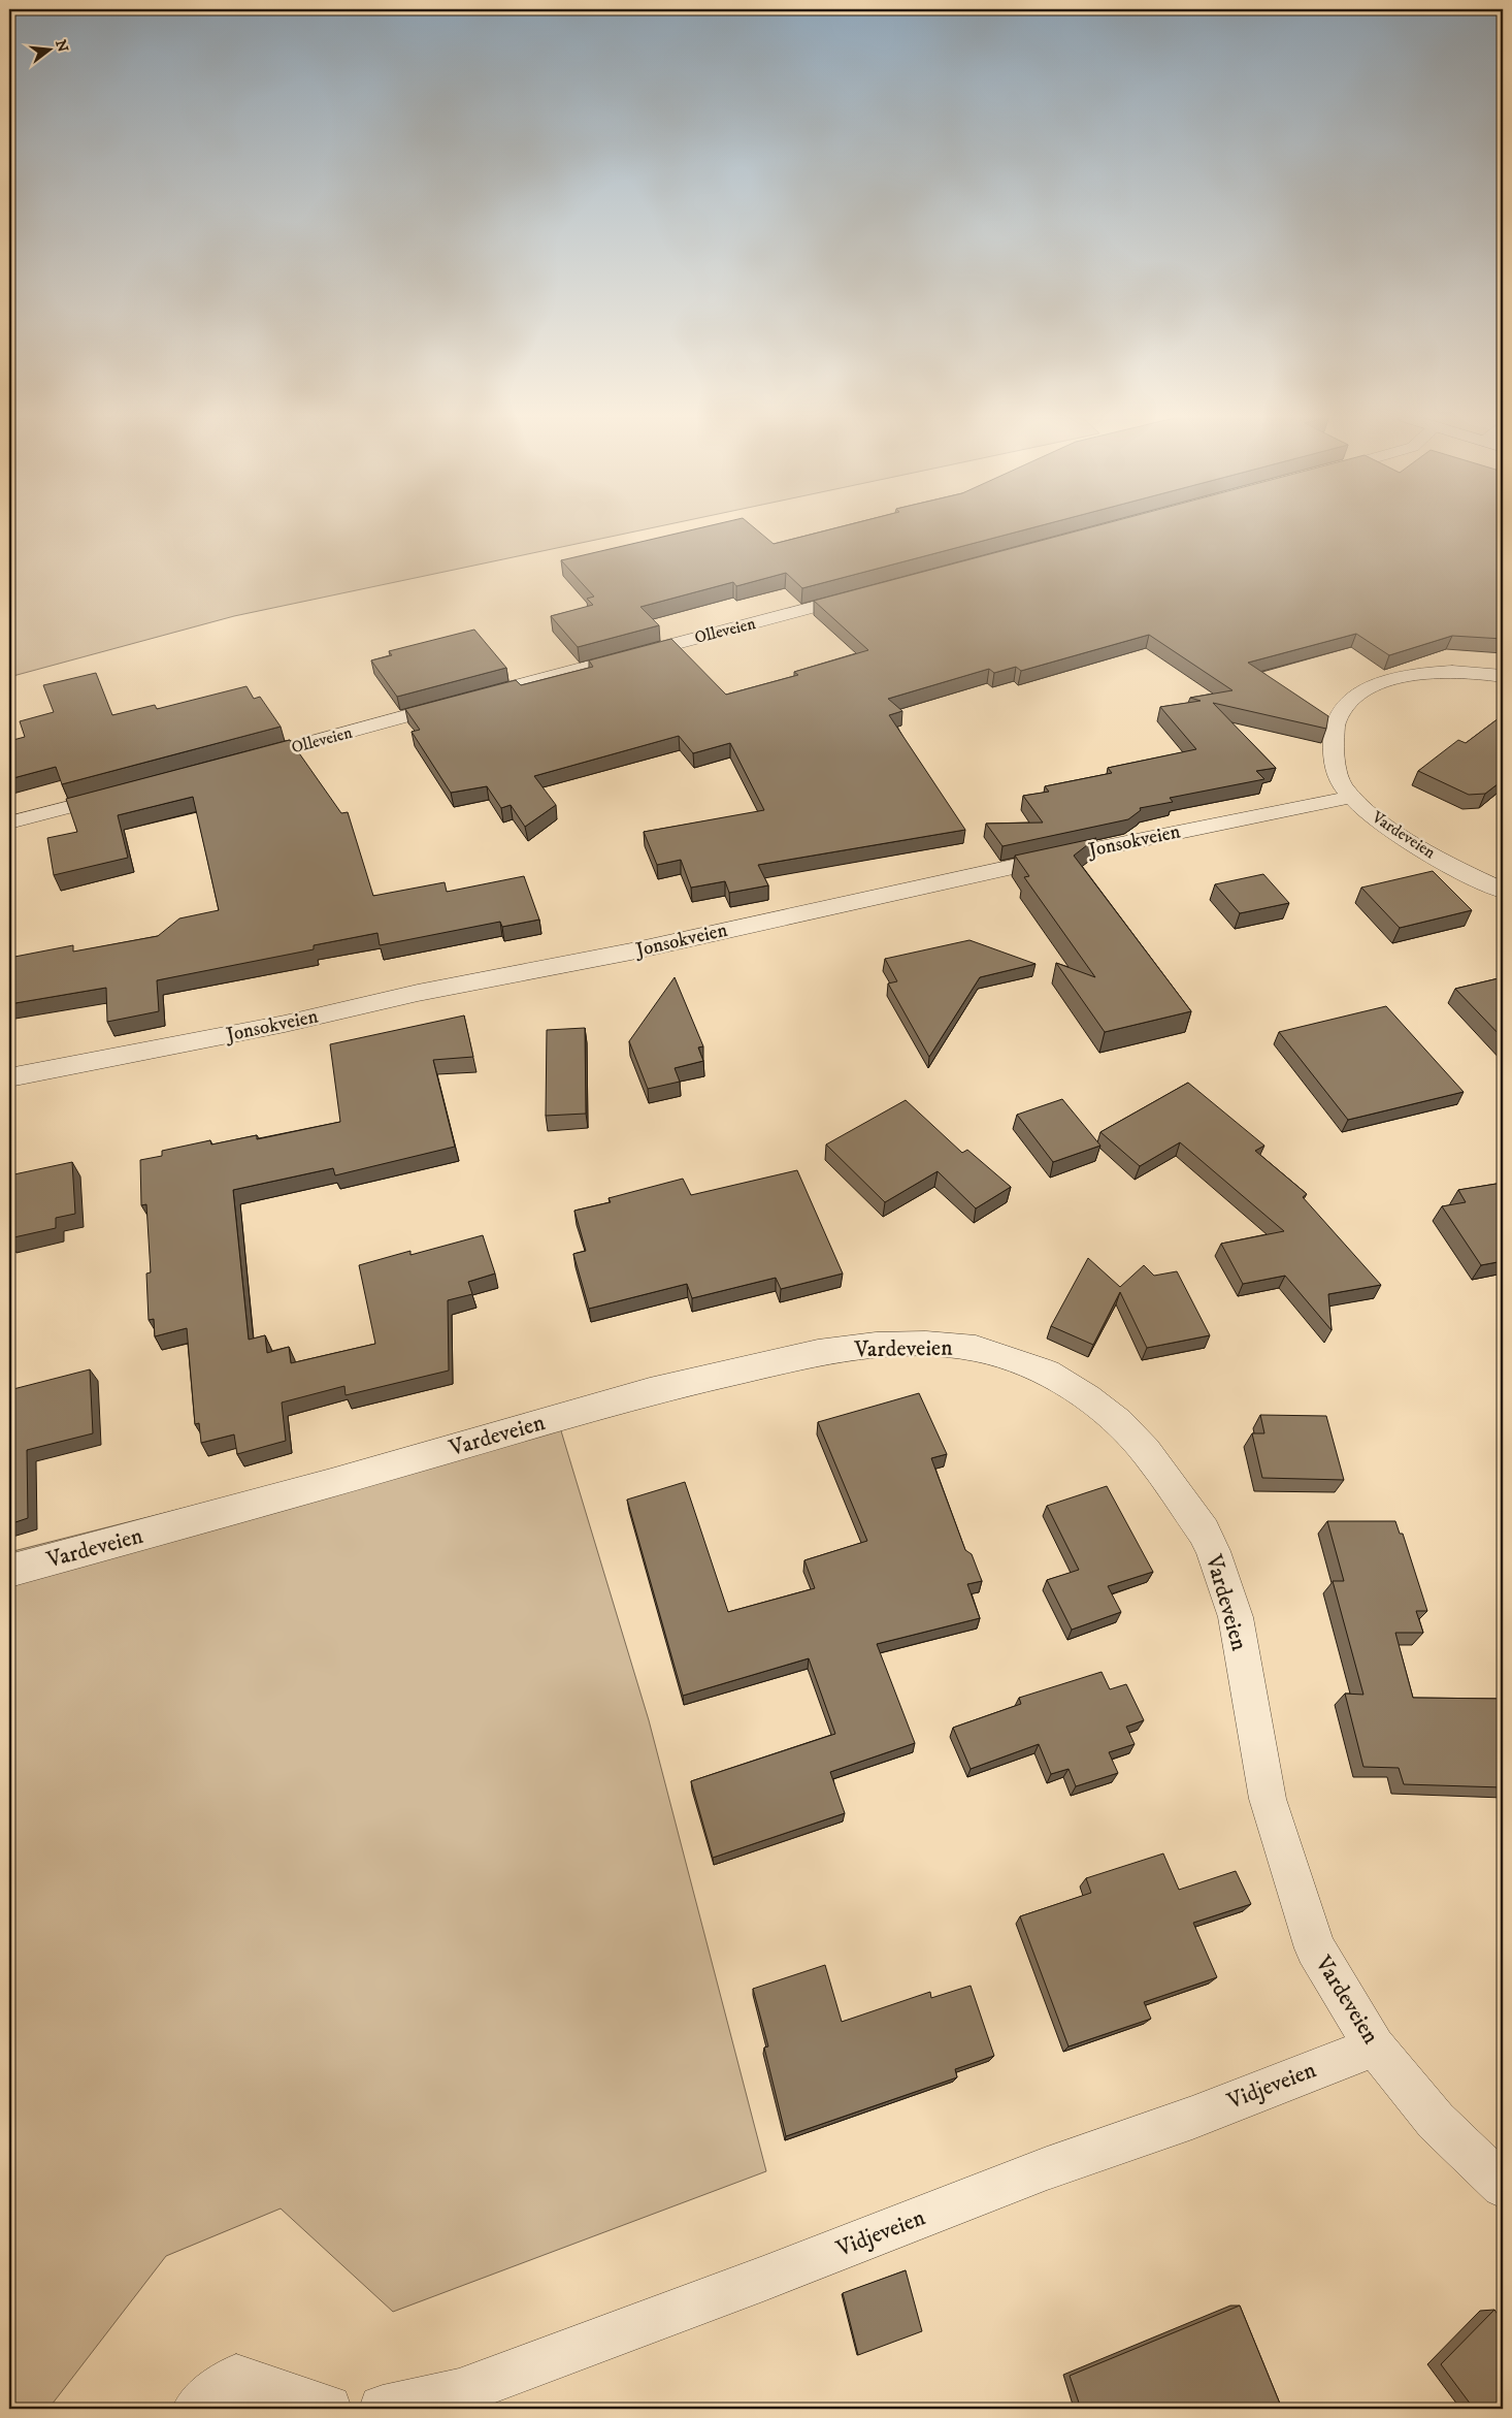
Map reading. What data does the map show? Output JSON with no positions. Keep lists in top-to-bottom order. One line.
{"streets":{"street":["Olleveien","Vardeveien","Jonsokveien","Vidjeveien"]},"crossings":[["Vardeveien","Jonsokveien"],["Vardeveien","Vidjeveien"]],"north":"right"}
